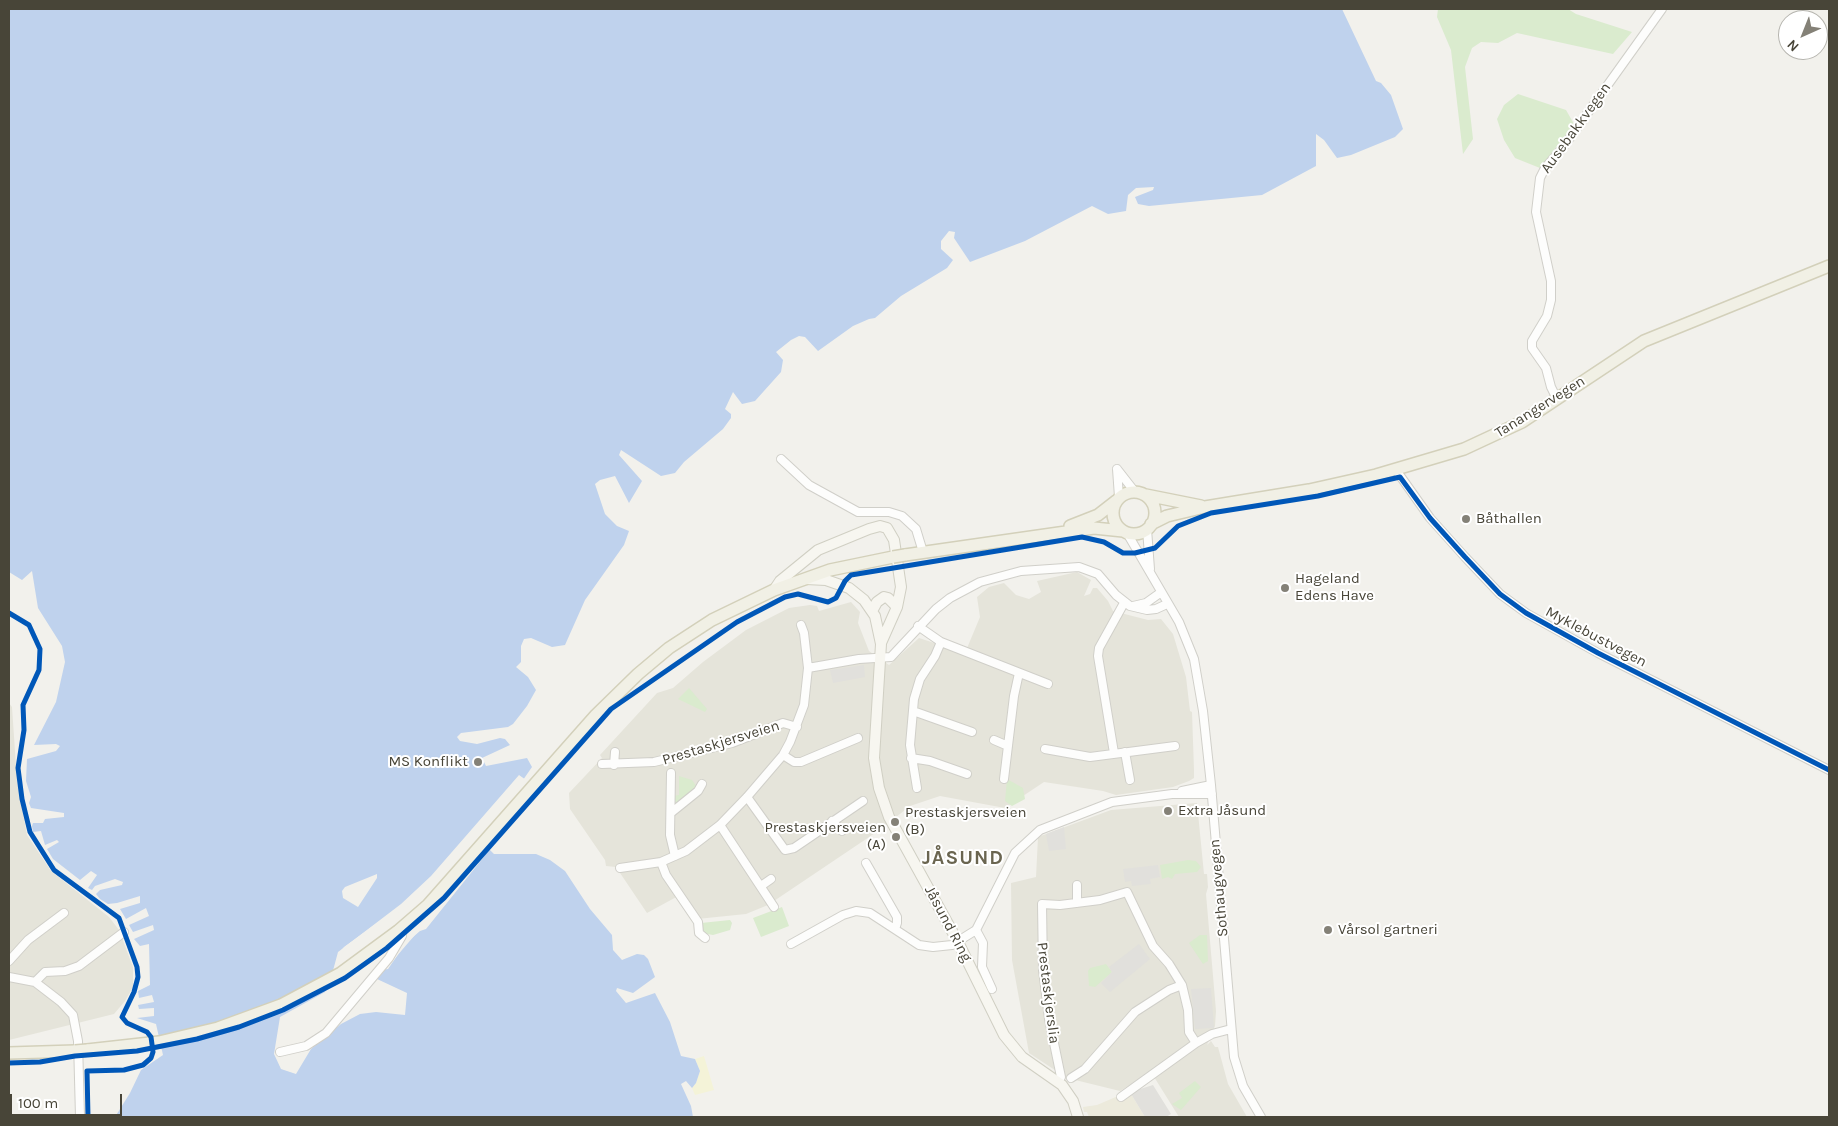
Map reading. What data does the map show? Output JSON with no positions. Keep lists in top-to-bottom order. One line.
{"streets":{"main road":["Tanangervegen","Jåsund Ring"],"street":["Ausebakkvegen","Myklebustvegen","Prestaskjersveien","Sothaugvegen","Prestaskjerslia"]},"crossings":[["Ausebakkvegen","Tanangervegen"],["Tanangervegen","Myklebustvegen"],["Tanangervegen","Sothaugvegen"],["Jåsund Ring","Prestaskjerslia"]],"districts":["JÅSUND"],"places":["Båthallen","Hageland Edens Have","MS Konflikt","Extra Jåsund","Prestaskjersveien (B)","Prestaskjersveien (A)","Vårsol gartneri"],"scale_bar":"100 m","north":"bottom left"}
